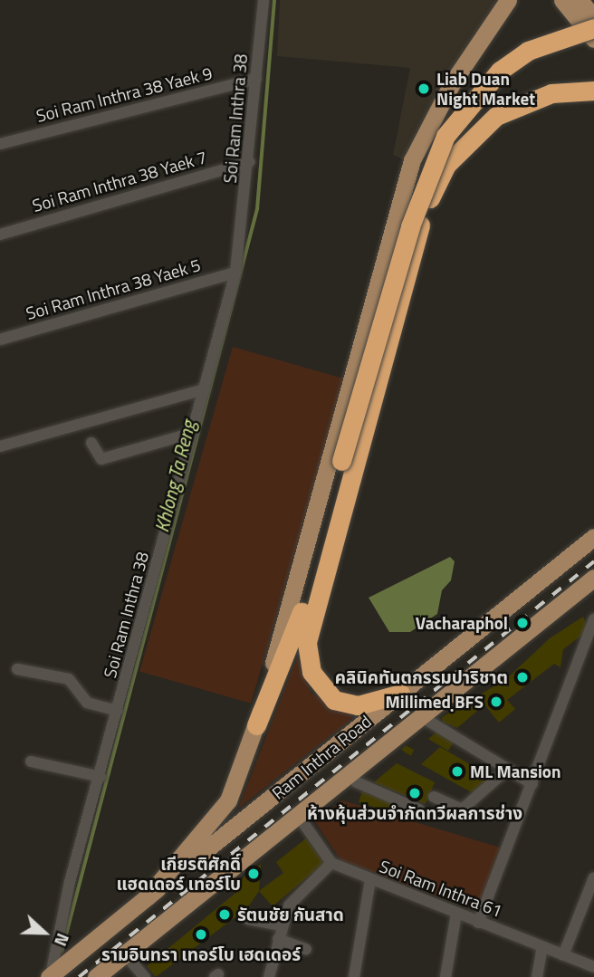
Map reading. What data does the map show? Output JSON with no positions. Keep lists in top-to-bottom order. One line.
{"streets":{"main road":["Ram Inthra Road"],"street":["Soi Ram Inthra 38 Yaek 9","Soi Ram Inthra 38","Soi Ram Inthra 38 Yaek 7","Soi Ram Inthra 38 Yaek 5","Soi Ram Inthra 61"]},"crossings":[["Soi Ram Inthra 38 Yaek 9","Soi Ram Inthra 38"],["Soi Ram Inthra 38","Soi Ram Inthra 38 Yaek 7"],["Soi Ram Inthra 38","Soi Ram Inthra 38 Yaek 5"],["Soi Ram Inthra 38","Ram Inthra Road"]],"water":["Khlong Ta Reng"],"places":["Liab Duan Night Market","Vacharaphol","คลินิคทันตกรรมปาริชาต","Millimed ฺBFS","ML Mansion","ห้างหุ้นส่วนจำกัดทวีผลการช่าง","เกียรติศักดิ์ แฮดเดอร์ เทอร์โบ","รัตนชัย กันสาด","รามอินทรา เทอร์โบ เฮดเดอร์"],"north":"right"}
